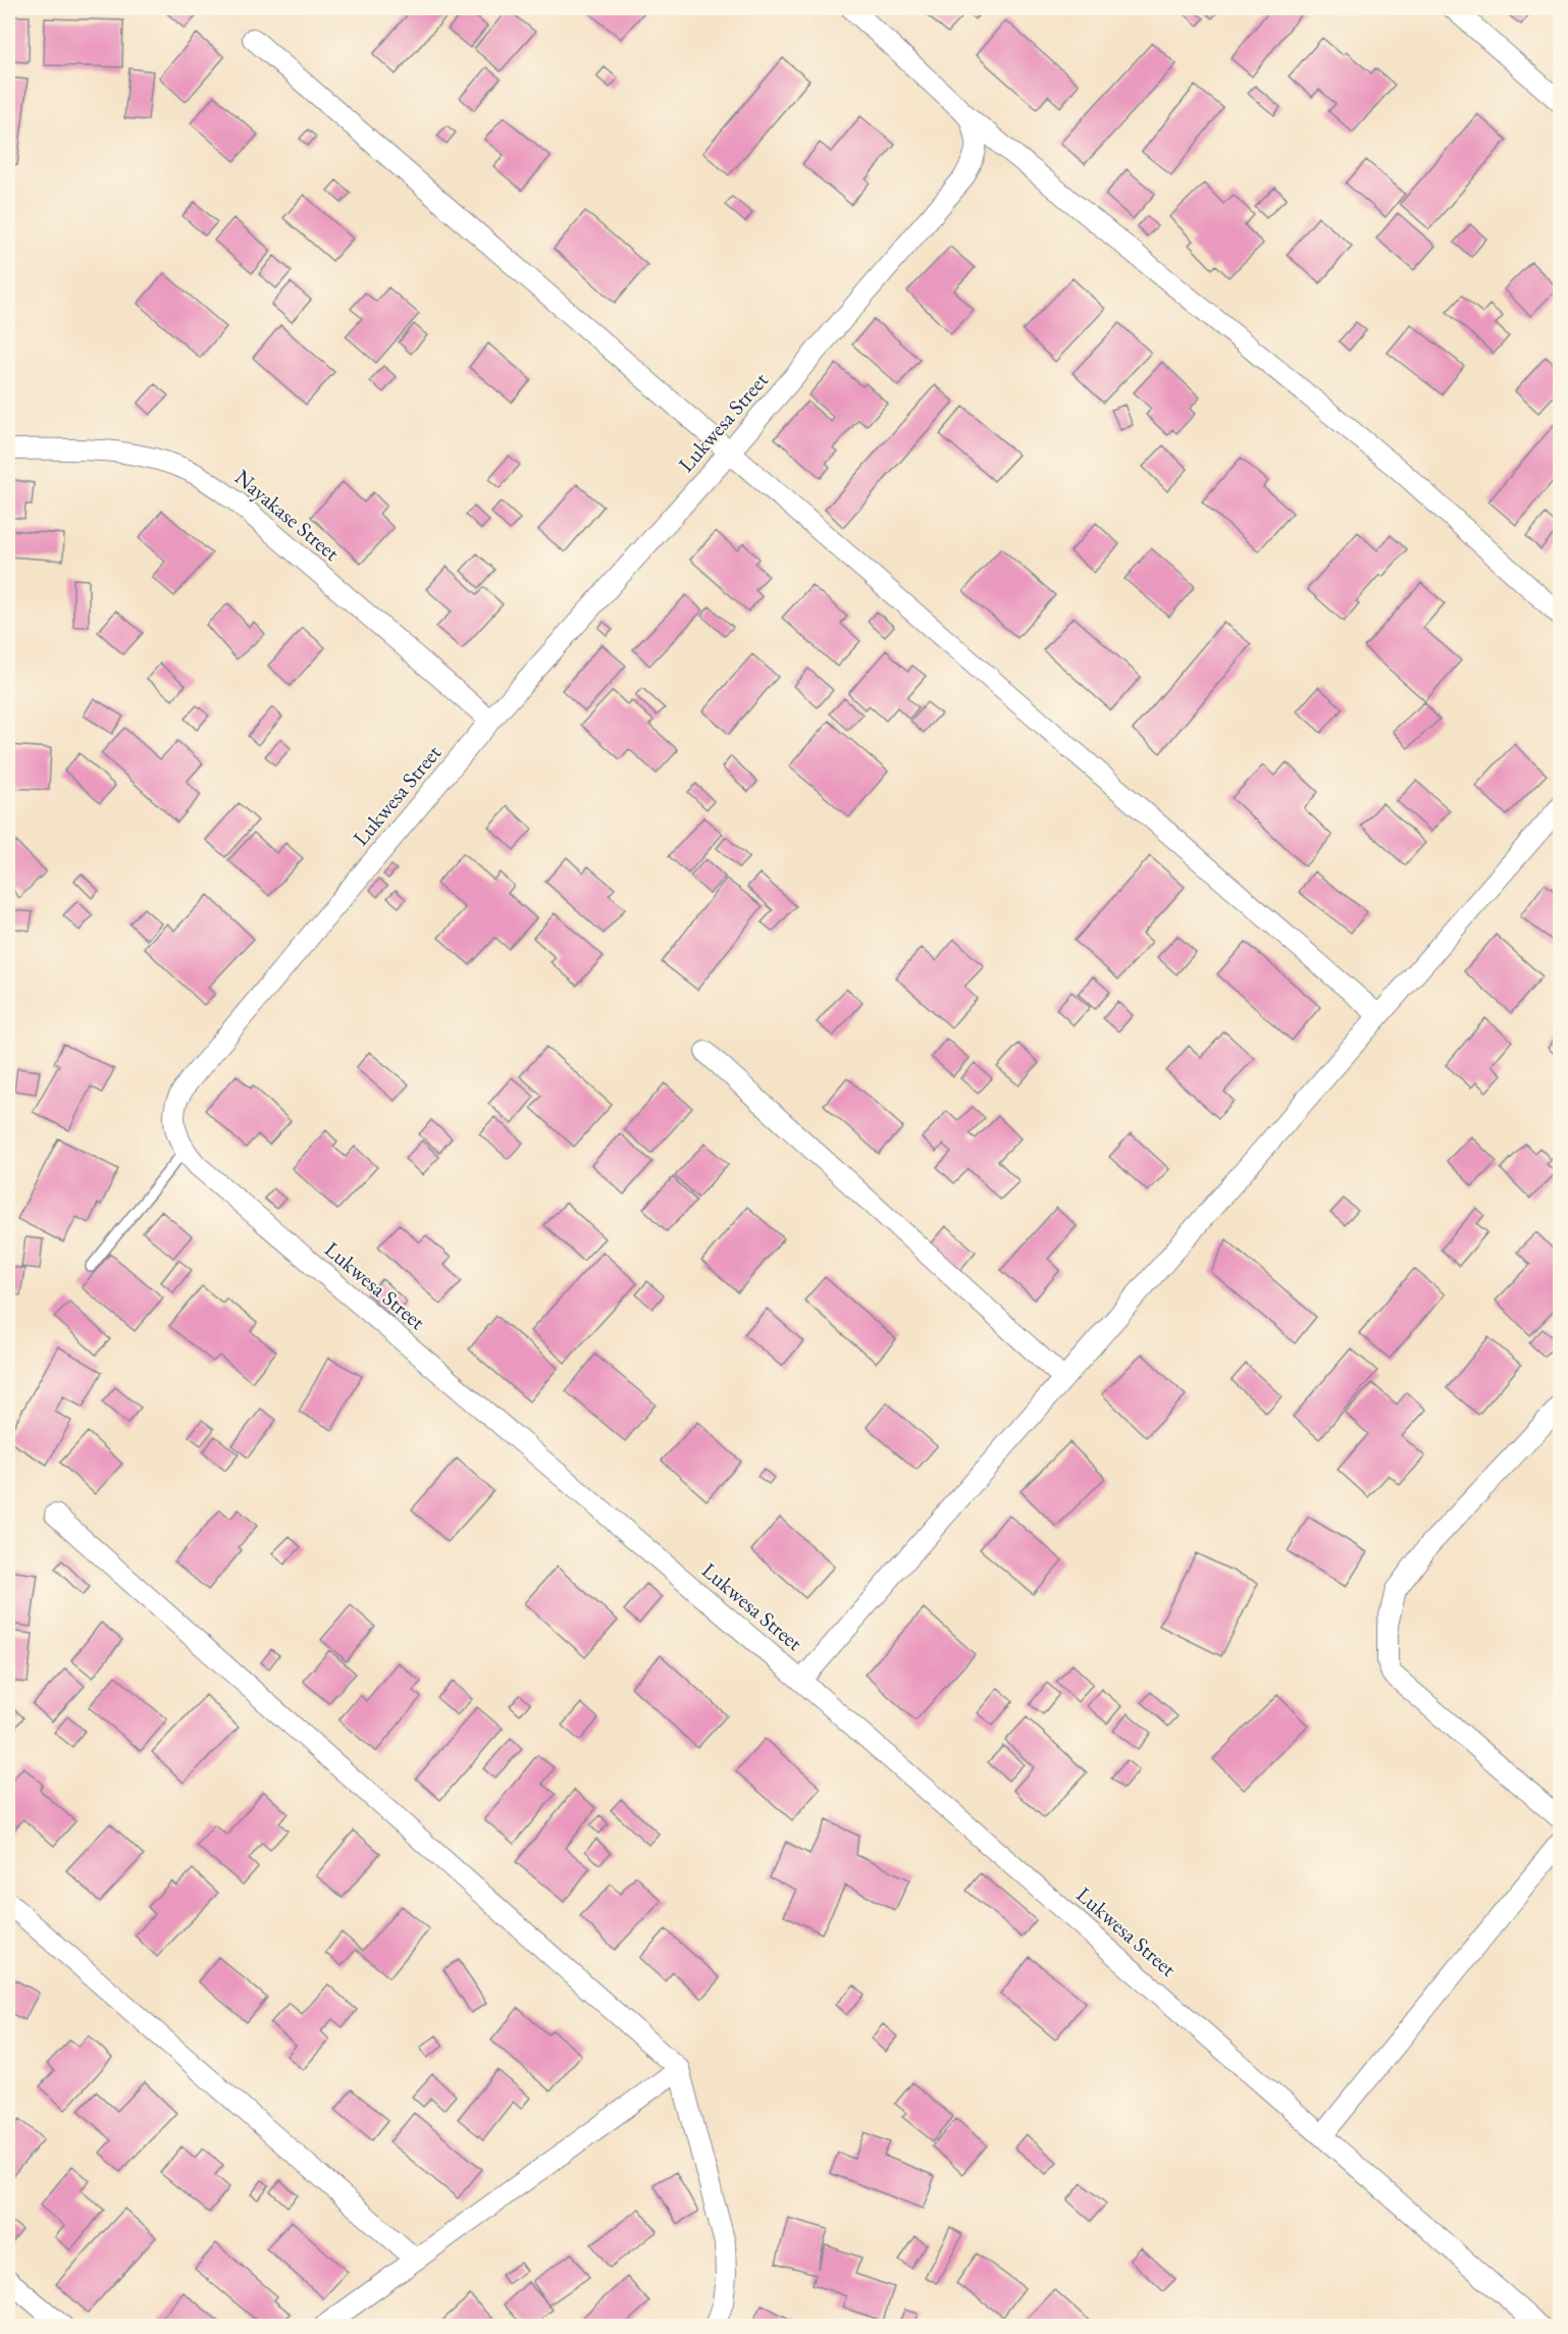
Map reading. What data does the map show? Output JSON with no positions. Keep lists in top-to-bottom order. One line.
{"streets":{"street":["Lukwesa Street","Nayakase Street"]},"crossings":[["Lukwesa Street","Nayakase Street"]]}
